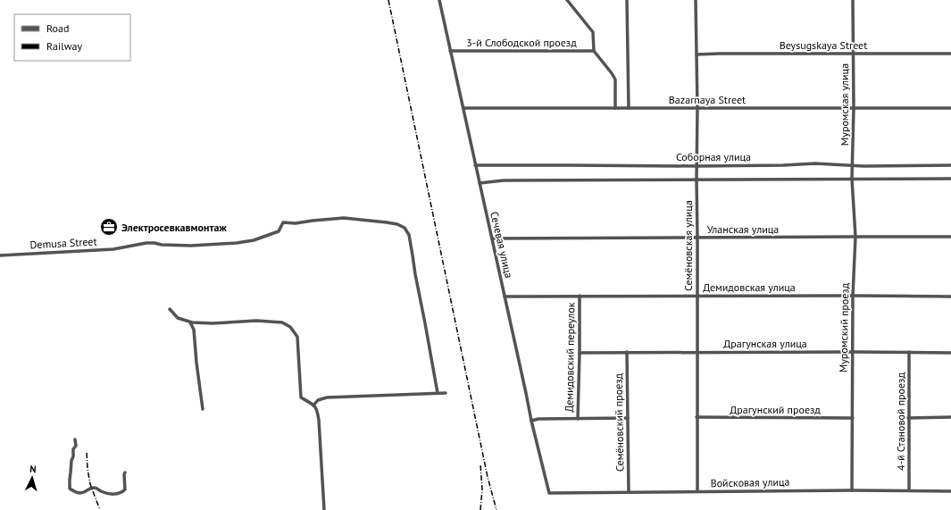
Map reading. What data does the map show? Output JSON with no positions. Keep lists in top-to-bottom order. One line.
{"streets":{"street":["3-й Слободской проезд","Beysugskaya Street","Bazarnaya Street","Муромская улица","Соборная улица","Уланская улица","Demusa Street","Сечевая улица","Семёновская улица","Демидовская улица","Муромский проезд","Драгунская улица","Демидовский переулок","Драгунский проезд","4-й Становой проезд","Семёновский проезд","Войсковая улица"]},"crossings":[["3-й Слободской проезд","Сечевая улица"],["Beysugskaya Street","Муромская улица"],["Beysugskaya Street","Семёновская улица"],["Bazarnaya Street","Муромская улица"],["Bazarnaya Street","Сечевая улица"],["Bazarnaya Street","Семёновская улица"],["Муромская улица","Соборная улица"],["Муромская улица","Муромский проезд"],["Соборная улица","Сечевая улица"],["Соборная улица","Семёновская улица"],["Соборная улица","Муромский проезд"],["Уланская улица","Сечевая улица"],["Уланская улица","Семёновская улица"],["Уланская улица","Муромский проезд"],["Сечевая улица","Демидовская улица"],["Сечевая улица","Войсковая улица"],["Семёновская улица","Демидовская улица"],["Семёновская улица","Драгунская улица"],["Семёновская улица","Драгунский проезд"],["Семёновская улица","Войсковая улица"],["Демидовская улица","Муромский проезд"],["Демидовская улица","Демидовский переулок"],["Муромский проезд","Драгунская улица"],["Муромский проезд","Драгунский проезд"],["Муромский проезд","Войсковая улица"],["Драгунская улица","Демидовский переулок"],["Драгунская улица","4-й Становой проезд"],["Драгунская улица","Семёновский проезд"],["4-й Становой проезд","Войсковая улица"],["Семёновский проезд","Войсковая улица"]],"places":{"office":["Электросевкавмонтаж"]},"legend":["Road","Railway"],"north":"top"}
